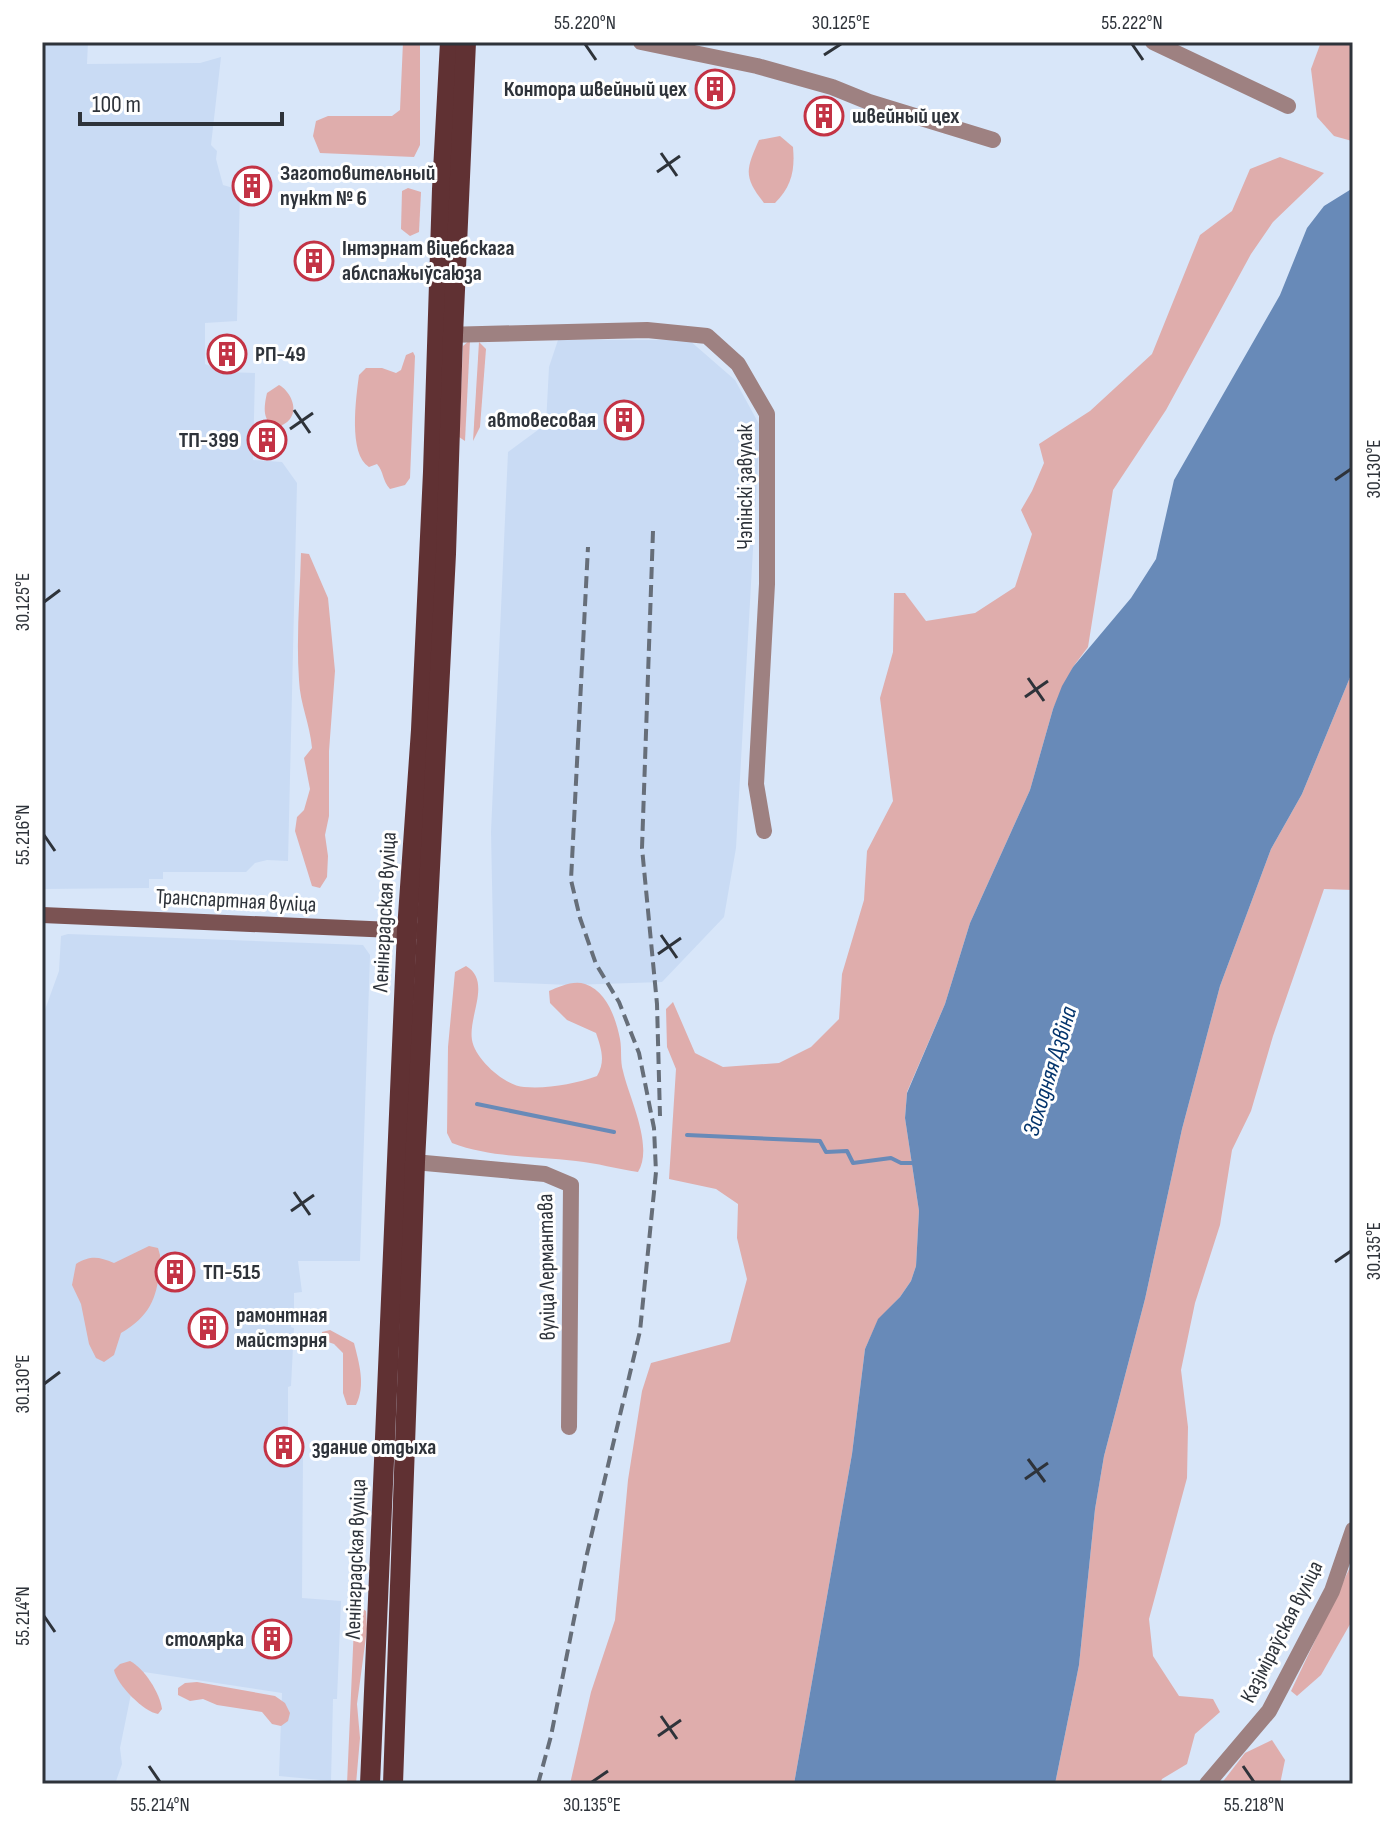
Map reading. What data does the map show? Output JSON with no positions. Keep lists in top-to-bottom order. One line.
{"streets":{"main road":["Транспартная вуліца","Ленінградская вуліца"],"street":["Чэпінскі завулак","вуліца Лермантава","Казіміраўская вуліца"]},"crossings":[["Чэпінскі завулак","Ленінградская вуліца"],["Транспартная вуліца","Ленінградская вуліца"],["Ленінградская вуліца","вуліца Лермантава"]],"water":["Заходняя Дзвіна"],"places":{"building":["Контора швейный цех","швейный цех","Заготовительный пункт № 6","Інтэрнат віцебскага аблспажыўсаюза","РП-49","автовесовая","ТП-399","ТП-515","рамонтная майстэрня","здание отдыха","столярка"]},"scale_bar":"100 m","coordinates":["55.220°N","30.125°E","55.222°N","30.130°E","55.216°N","30.135°E","55.214°N","55.218°N"]}
